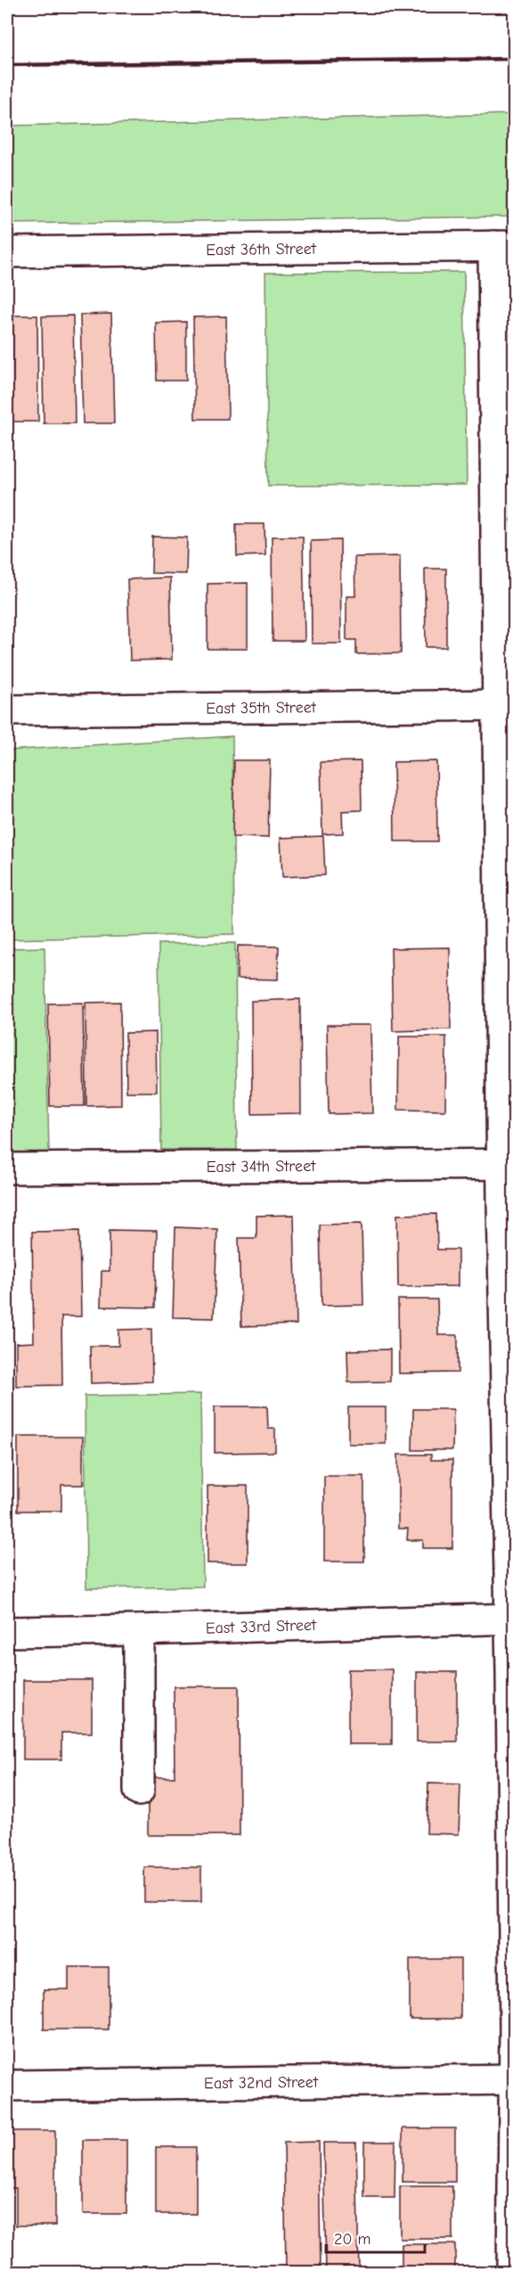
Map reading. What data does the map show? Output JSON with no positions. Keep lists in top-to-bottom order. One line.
{"streets":{"street":["East 36th Street","East 35th Street","East 34th Street","East 33rd Street","East 32nd Street"]},"scale_bar":"20 m"}
